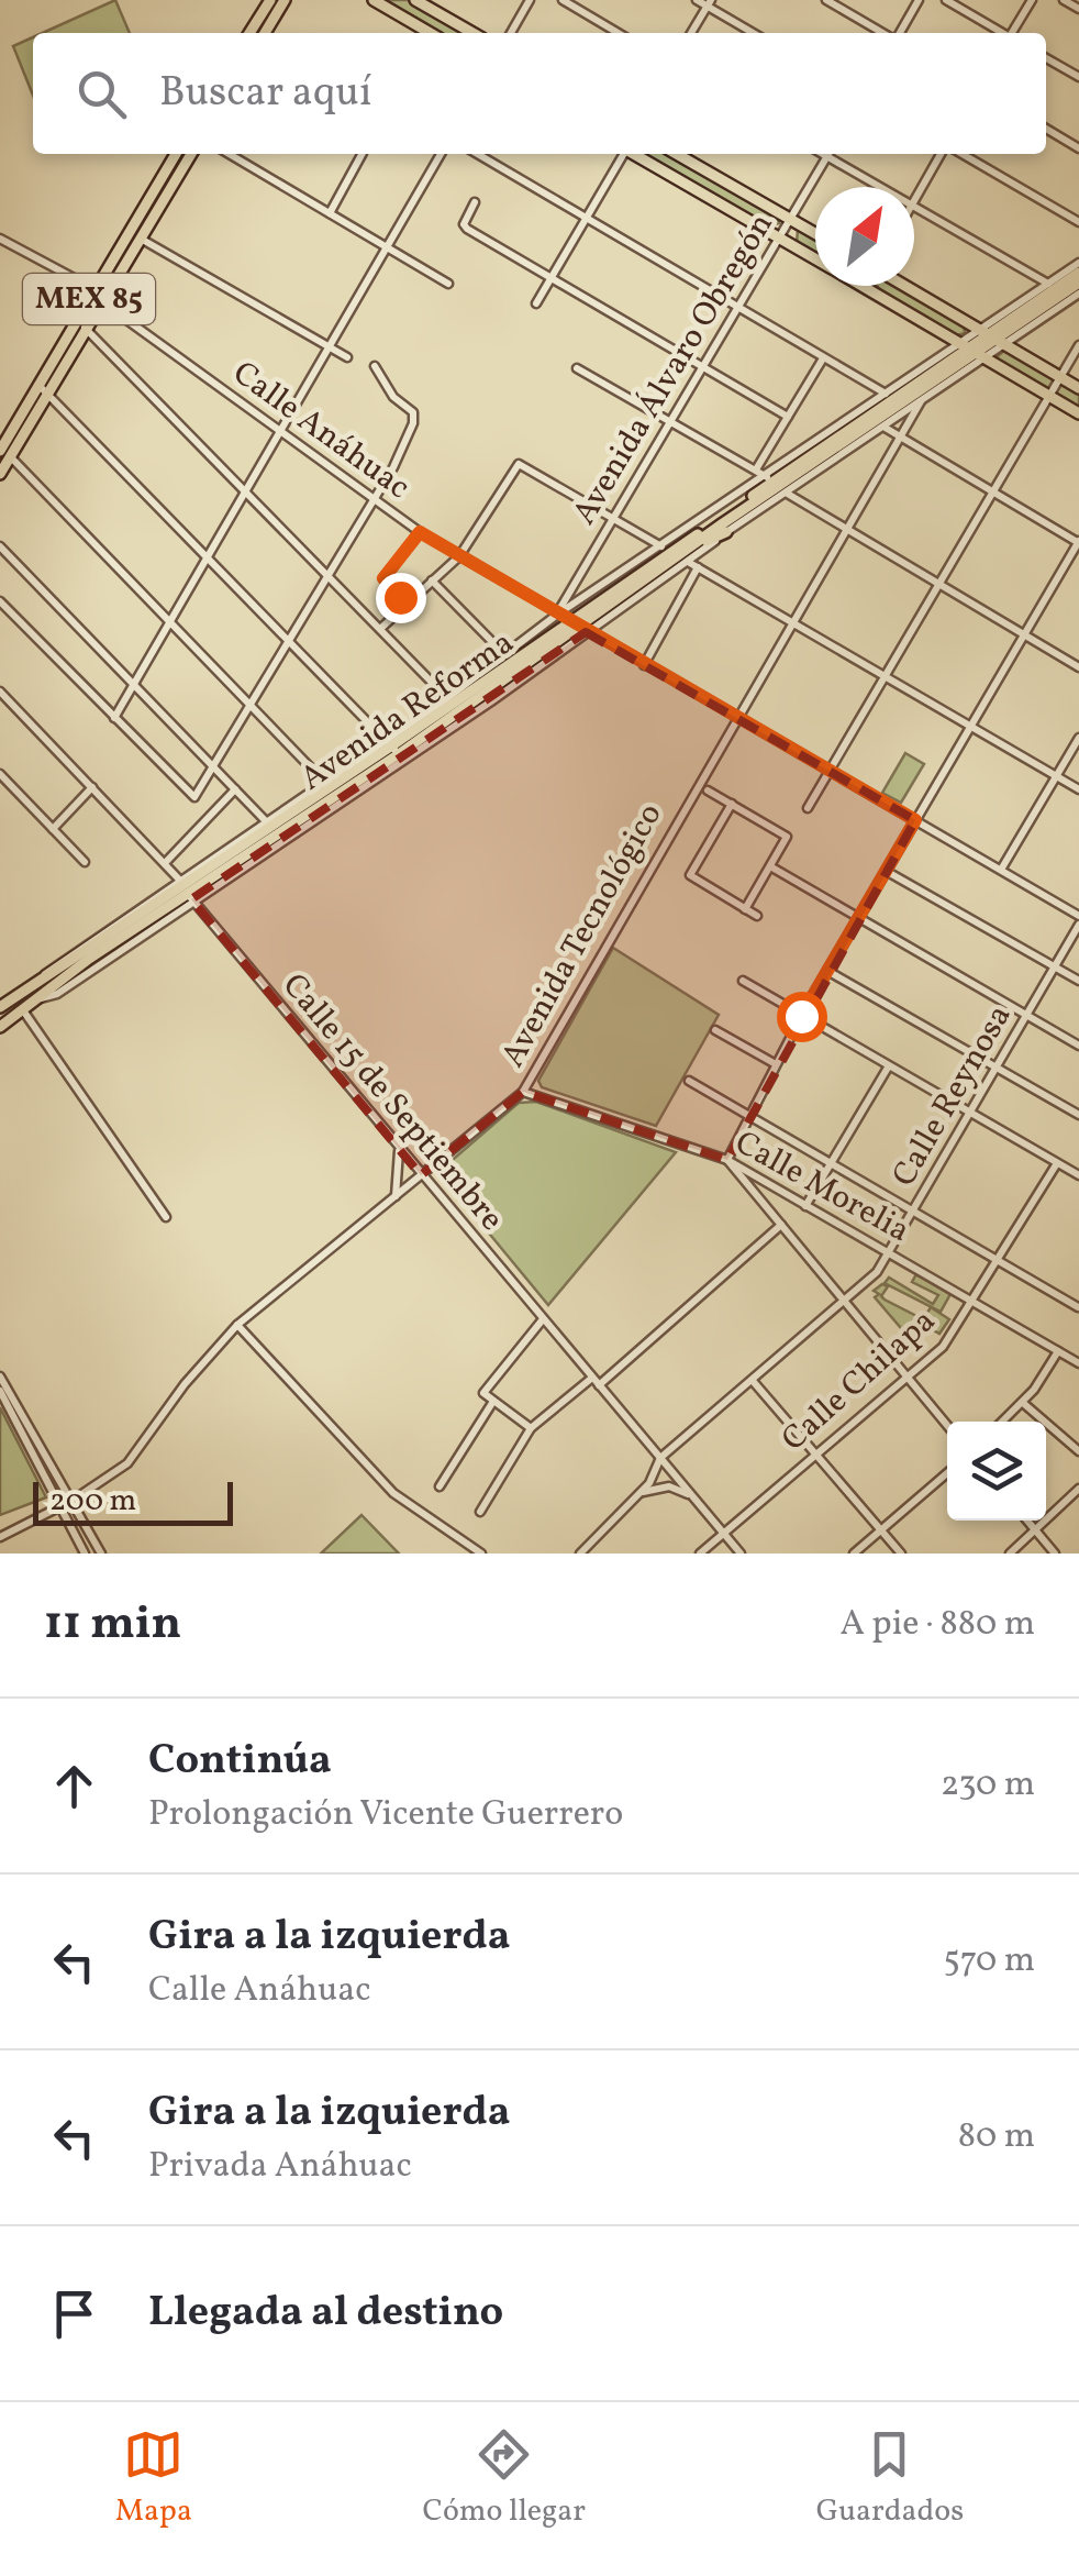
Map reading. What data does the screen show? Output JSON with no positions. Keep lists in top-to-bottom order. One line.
{"streets":{"main road":["MEX 85","Avenida Reforma"],"street":["Avenida Álvaro Obregón","Calle Anáhuac","Avenida Tecnológico","Calle Reynosa","Calle 15 de Septiembre","Calle Morelia","Calle Chilapa"]},"crossings":[["MEX 85","Calle Anáhuac"],["Avenida Álvaro Obregón","Calle Anáhuac"],["Avenida Álvaro Obregón","Avenida Reforma"],["Calle Anáhuac","Avenida Reforma"],["Calle Anáhuac","Avenida Tecnológico"],["Avenida Reforma","Avenida Tecnológico"],["Avenida Reforma","Calle 15 de Septiembre"],["Avenida Tecnológico","Calle 15 de Septiembre"],["Avenida Tecnológico","Calle Morelia"],["Calle Reynosa","Calle 15 de Septiembre"],["Calle Reynosa","Calle Morelia"],["Calle 15 de Septiembre","Calle Chilapa"],["Calle Morelia","Calle Chilapa"]],"scale_bar":"200 m","north":"top right","page":{"search":"Buscar aquí","scale":"200 m","heading":["11 min","A pie · 880 m"],"list":[["Continúa","Prolongación Vicente Guerrero","230 m"],["Gira a la izquierda","Calle Anáhuac","570 m"],["Gira a la izquierda","Privada Anáhuac","80 m"],"Llegada al destino"],"nav":["Mapa","Cómo llegar","Guardados"]}}
